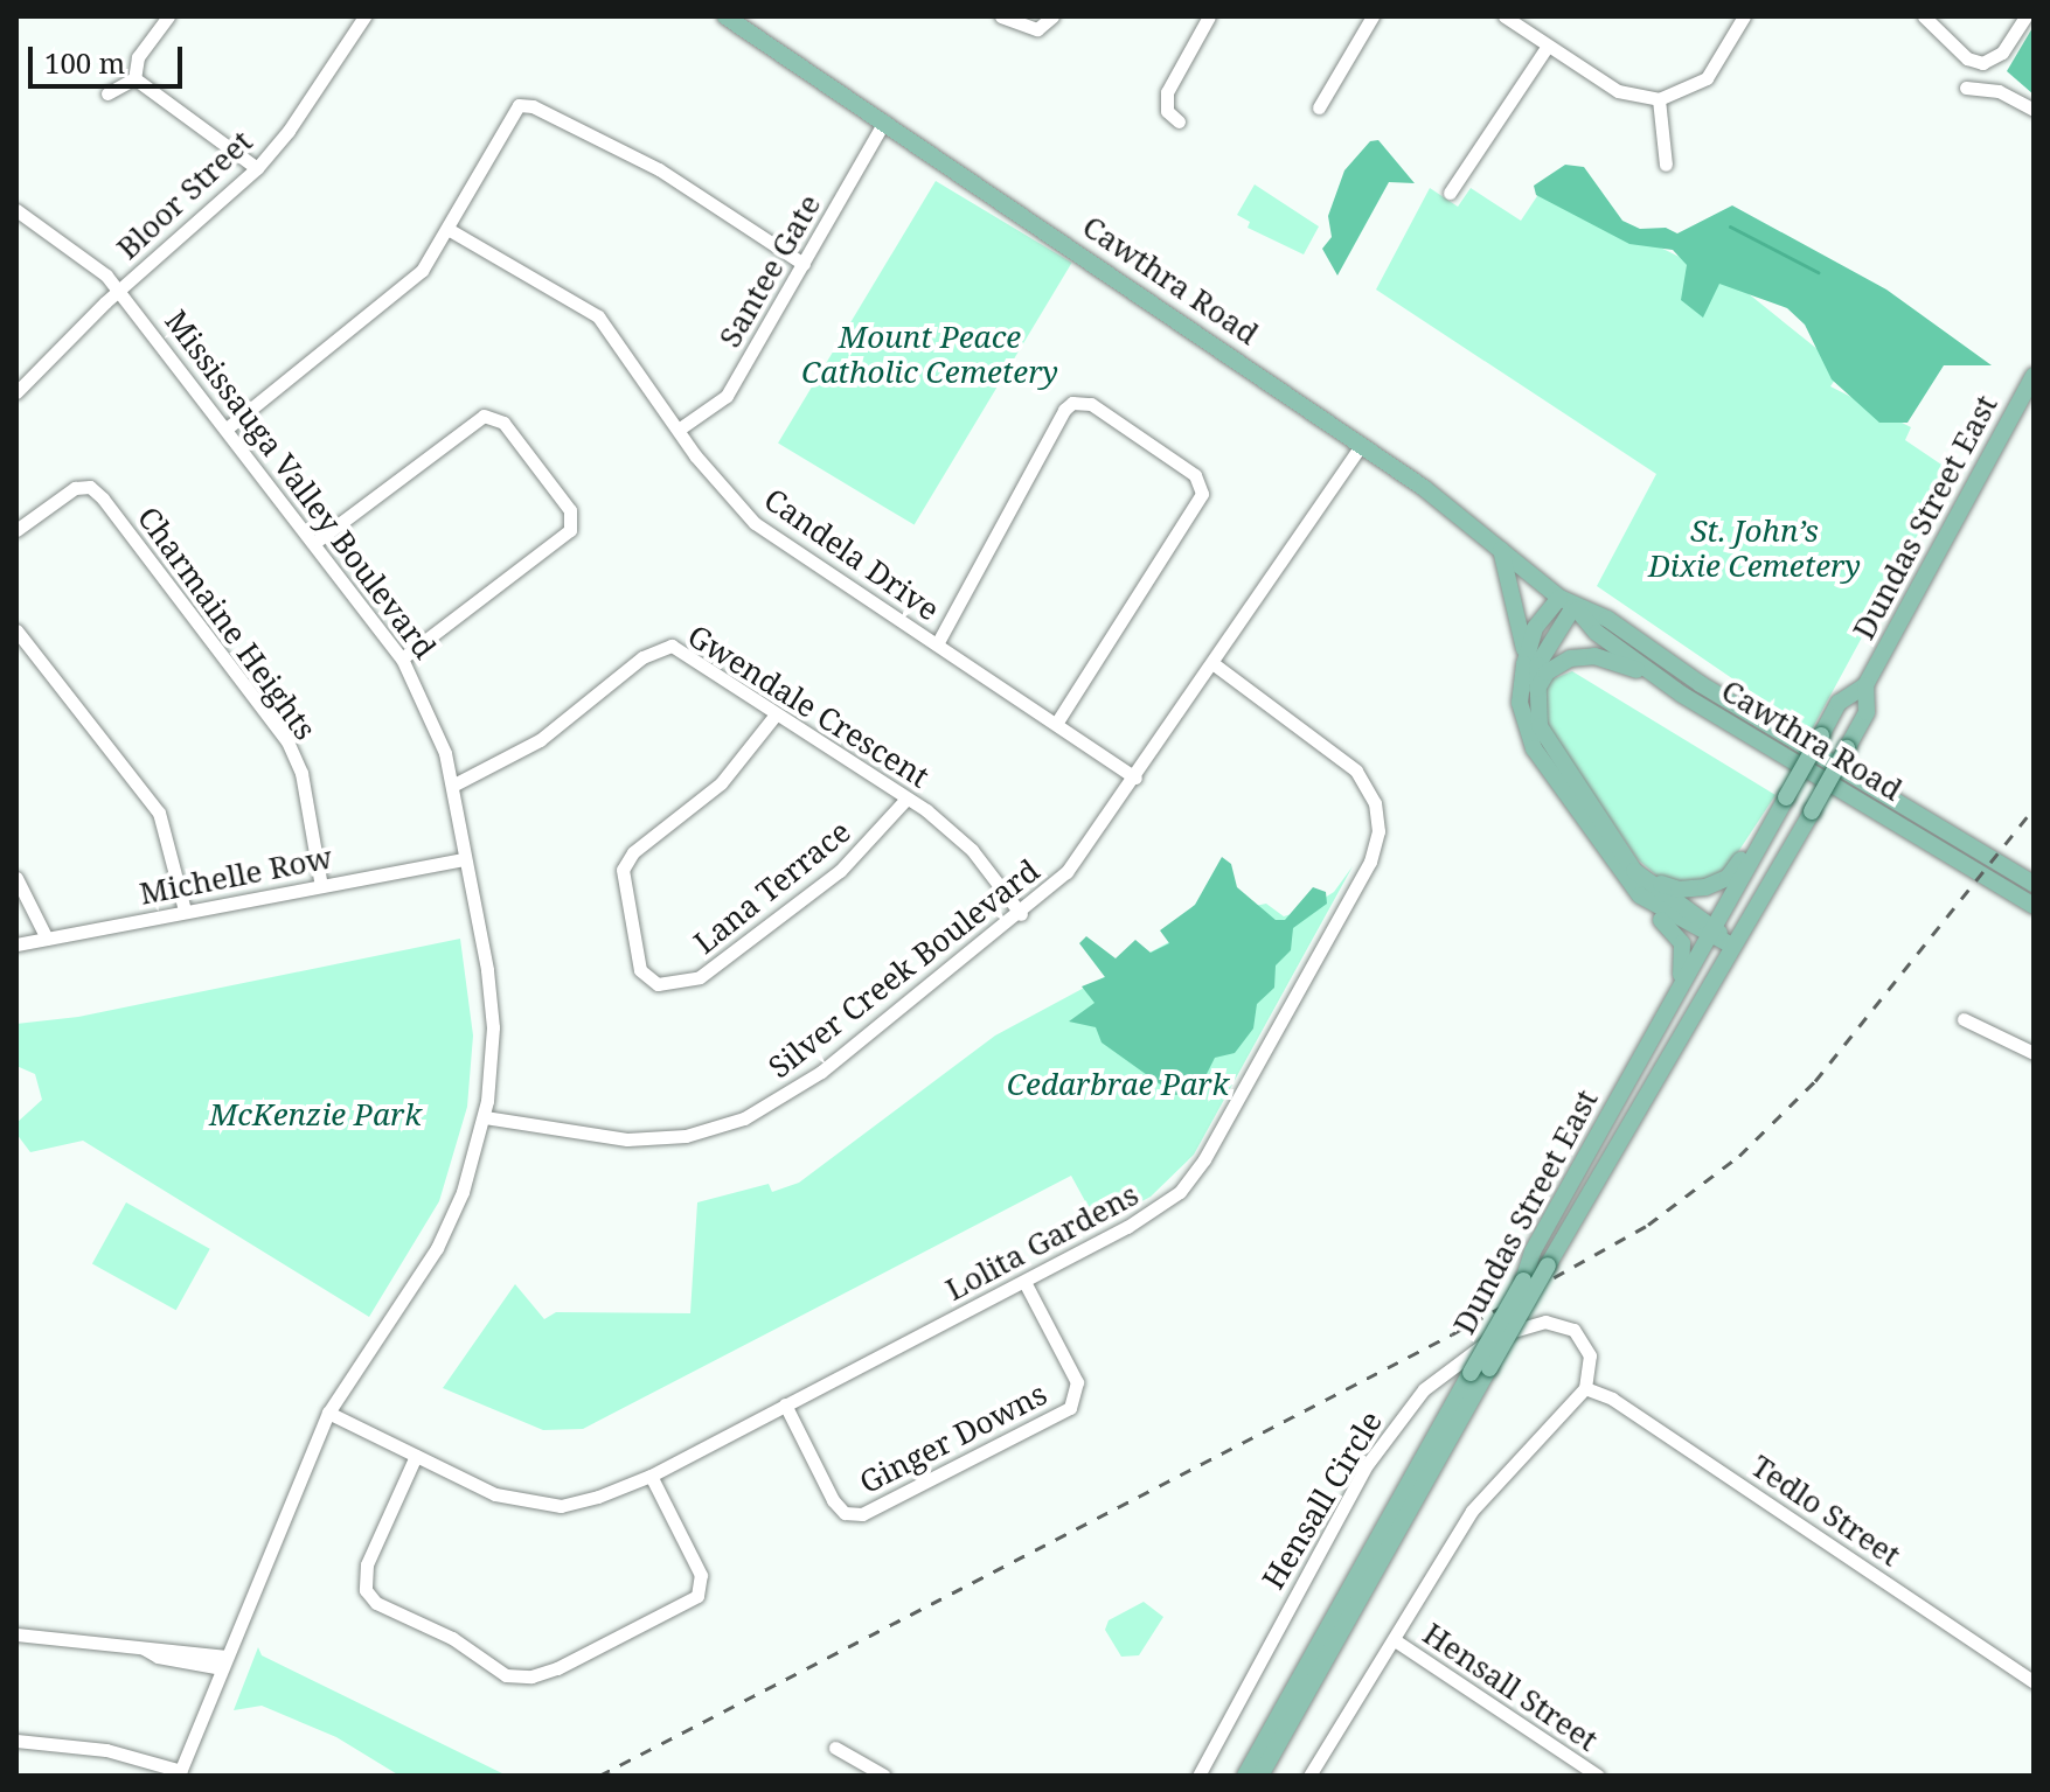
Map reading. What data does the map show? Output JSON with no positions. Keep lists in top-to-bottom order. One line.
{"streets":{"main road":["Cawthra Road","Dundas Street East"],"street":["Bloor Street","Santee Gate","Mississauga Valley Boulevard","Candela Drive","Charmaine Heights","Gwendale Crescent","Michelle Row","Lana Terrace","Silver Creek Boulevard","Lolita Gardens","Ginger Downs","Hensall Circle","Tedlo Street","Hensall Street"]},"crossings":[["Bloor Street","Mississauga Valley Boulevard"],["Santee Gate","Cawthra Road"],["Santee Gate","Candela Drive"],["Cawthra Road","Silver Creek Boulevard"],["Mississauga Valley Boulevard","Gwendale Crescent"],["Mississauga Valley Boulevard","Michelle Row"],["Mississauga Valley Boulevard","Silver Creek Boulevard"],["Mississauga Valley Boulevard","Lolita Gardens"],["Candela Drive","Silver Creek Boulevard"],["Charmaine Heights","Michelle Row"],["Gwendale Crescent","Lana Terrace"],["Gwendale Crescent","Silver Creek Boulevard"],["Silver Creek Boulevard","Lolita Gardens"],["Lolita Gardens","Ginger Downs"],["Hensall Circle","Tedlo Street"]],"parks":["Mount Peace Catholic Cemetery","St. John’s Dixie Cemetery","Cedarbrae Park","McKenzie Park"],"scale_bar":"100 m"}
